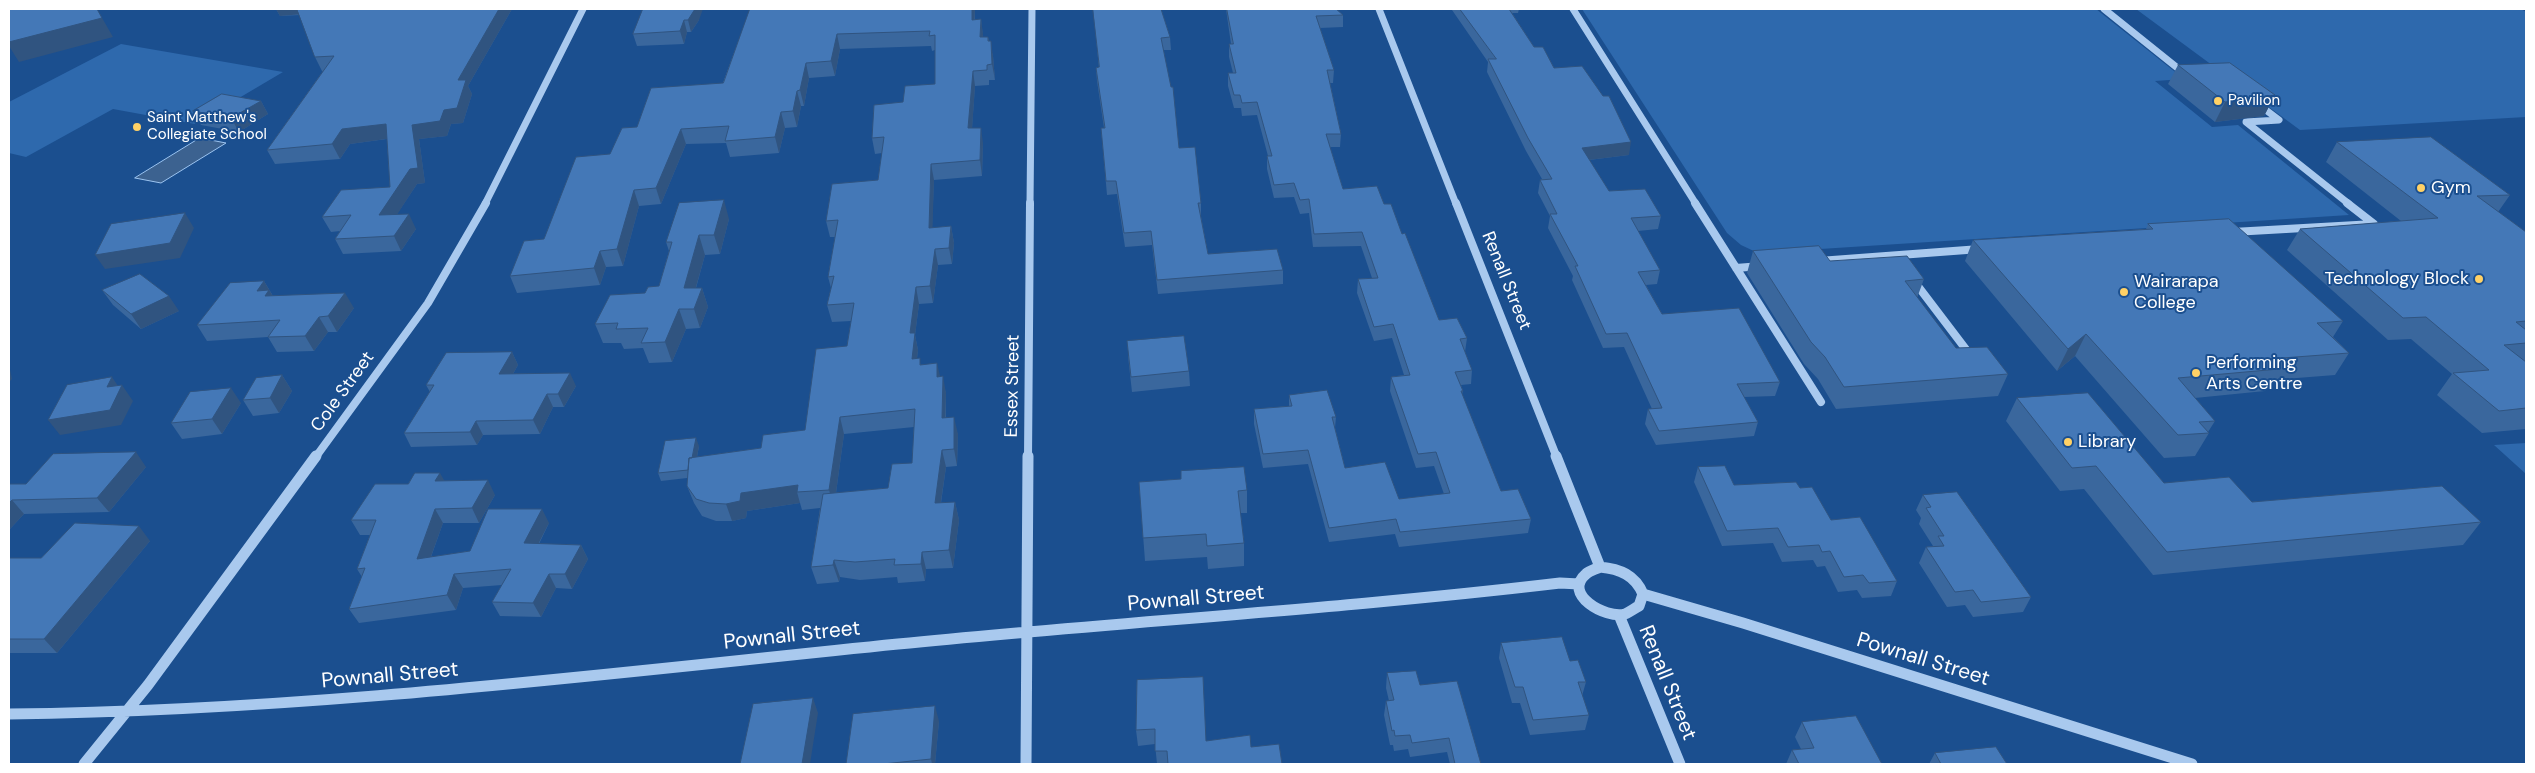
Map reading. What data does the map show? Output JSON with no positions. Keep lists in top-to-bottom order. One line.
{"streets":{"street":["Renall Street","Essex Street","Cole Street","Pownall Street"]},"crossings":[["Renall Street","Pownall Street"],["Essex Street","Pownall Street"],["Cole Street","Pownall Street"]],"places":["Pavilion","Saint Matthew's Collegiate School","Gym","Technology Block","Wairarapa College","Performing Arts Centre","Library"]}
